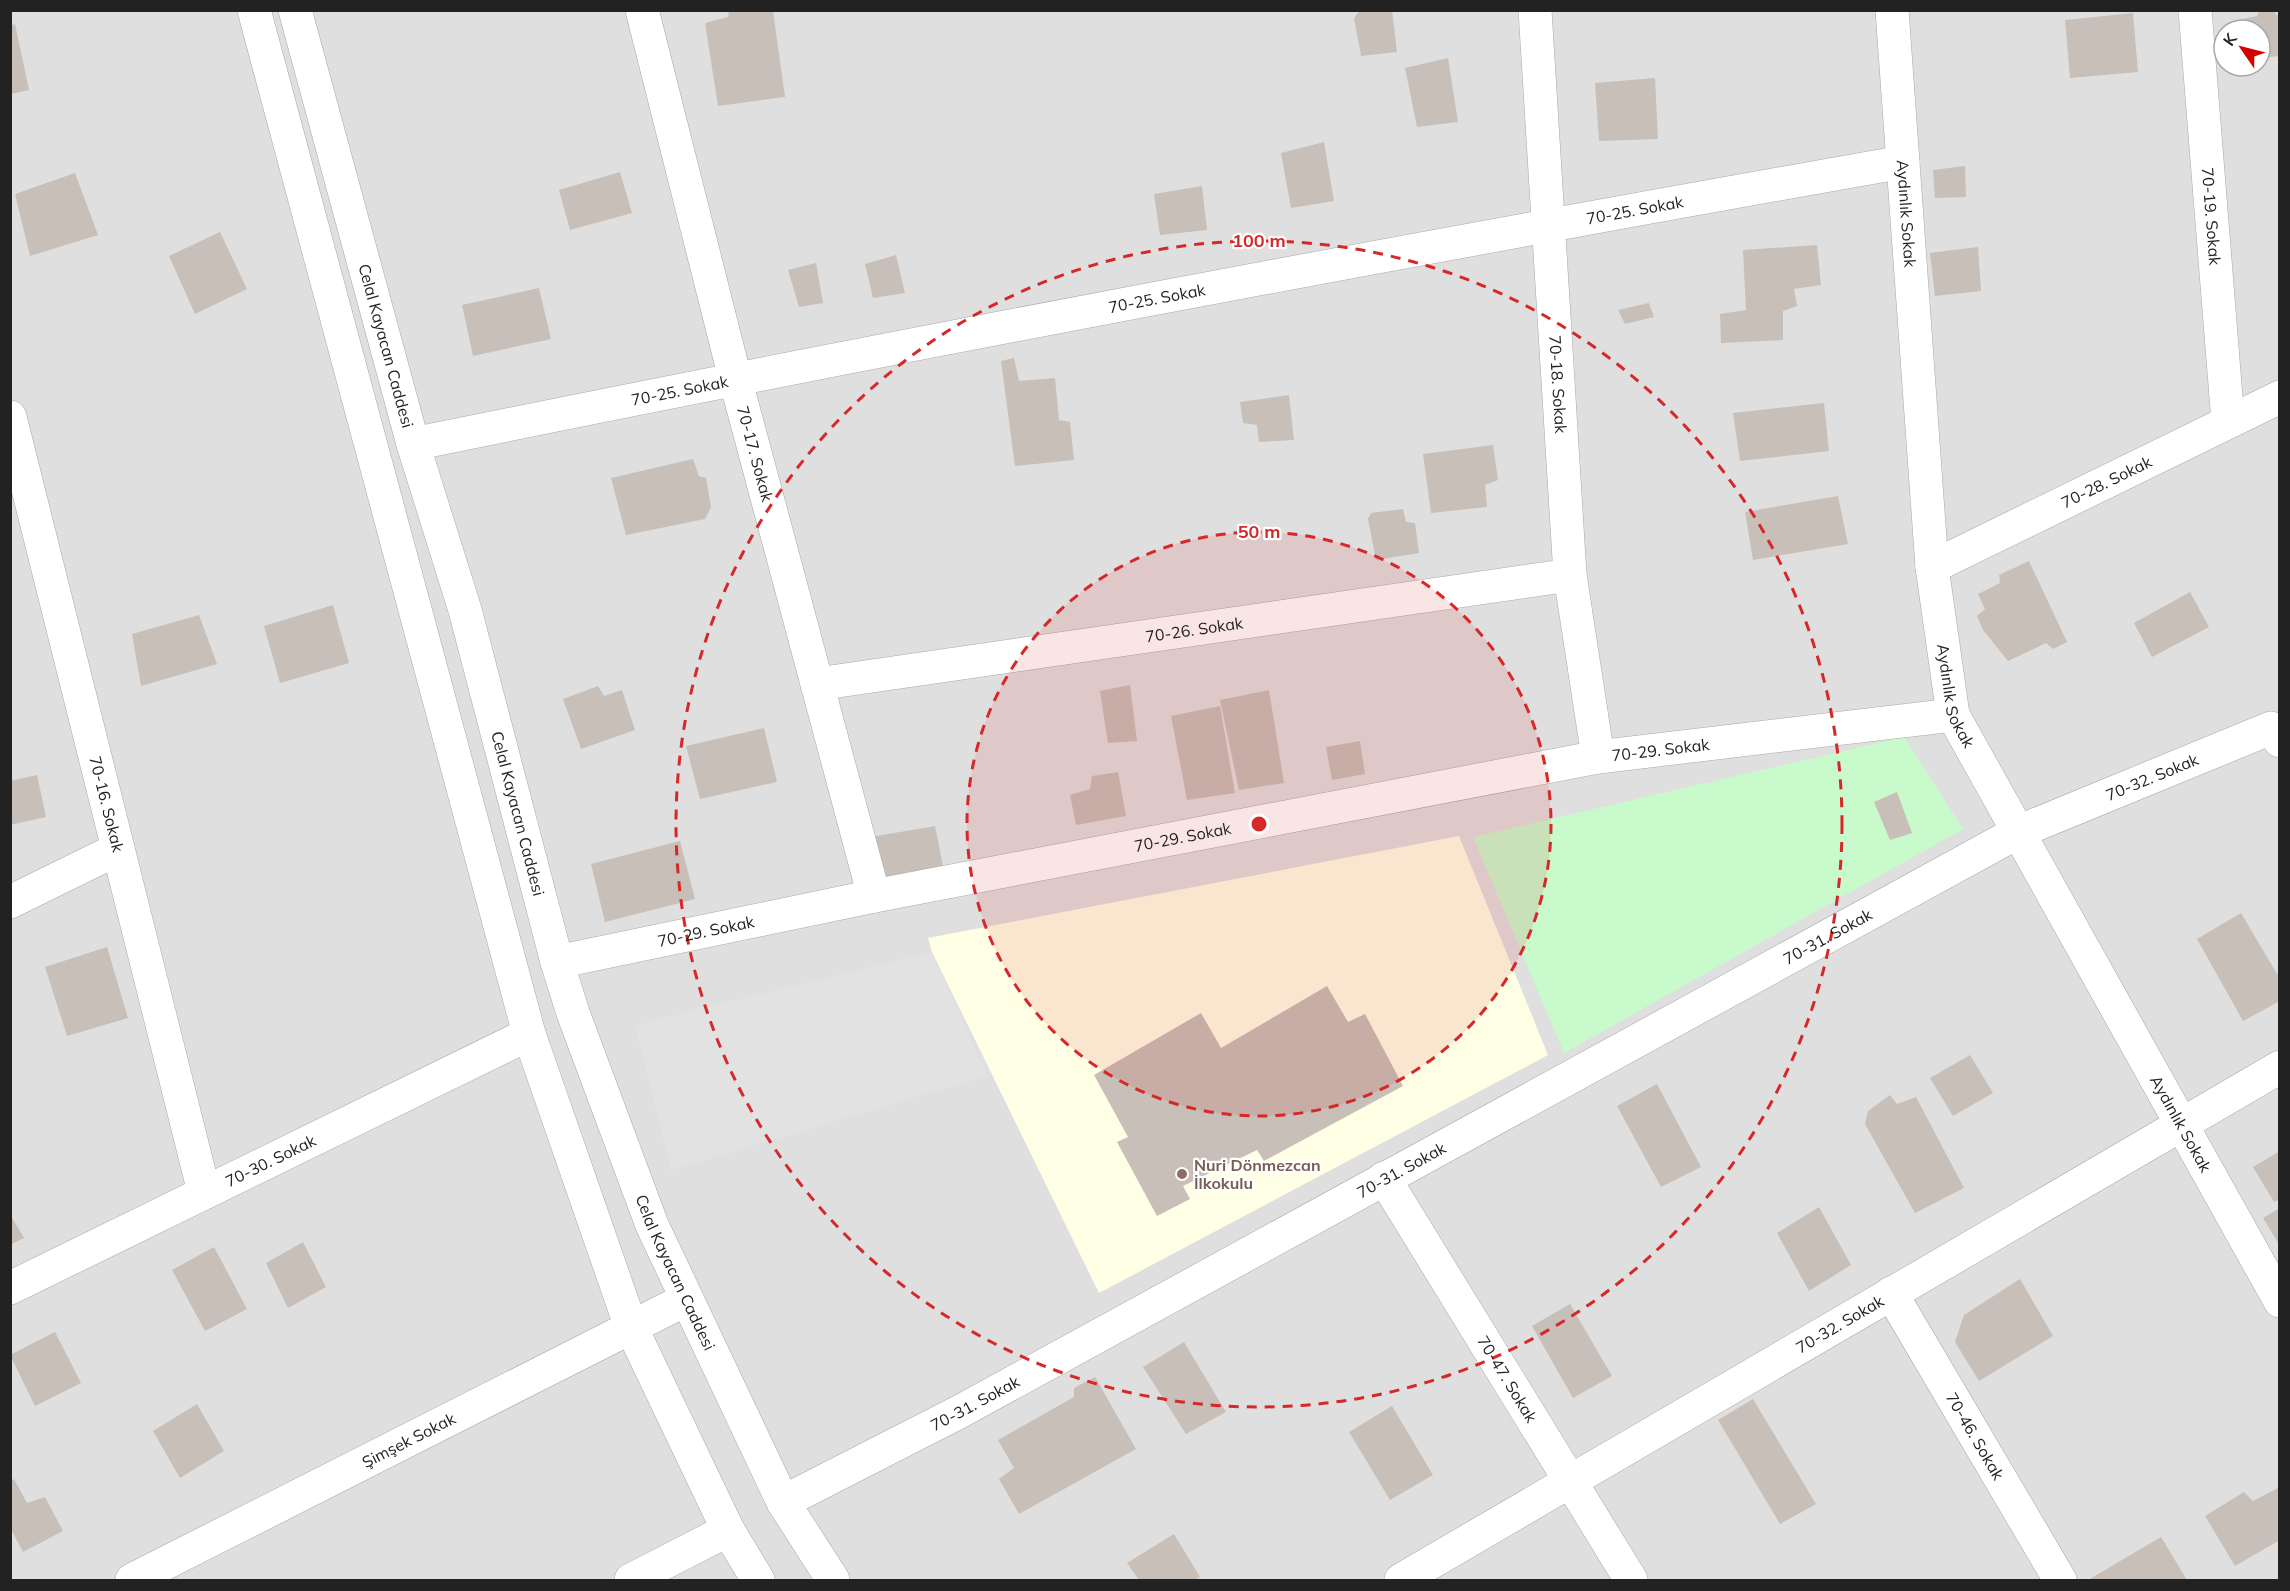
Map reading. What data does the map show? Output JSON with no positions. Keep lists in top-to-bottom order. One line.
{"streets":{"street":["70-25. Sokak","Aydınlık Sokak","70-19. Sokak","Celal Kayacan Caddesi","70-18. Sokak","70-17. Sokak","70-28. Sokak","70-26. Sokak","70-29. Sokak","70-32. Sokak","70-16. Sokak","70-31. Sokak","70-30. Sokak","70-47. Sokak","70-46. Sokak","Şimşek Sokak"]},"crossings":[["70-25. Sokak","Aydınlık Sokak"],["70-25. Sokak","Celal Kayacan Caddesi"],["70-25. Sokak","70-18. Sokak"],["70-25. Sokak","70-17. Sokak"],["Aydınlık Sokak","70-28. Sokak"],["Aydınlık Sokak","70-29. Sokak"],["Aydınlık Sokak","70-32. Sokak"],["Aydınlık Sokak","70-31. Sokak"],["70-19. Sokak","70-28. Sokak"],["Celal Kayacan Caddesi","70-29. Sokak"],["Celal Kayacan Caddesi","70-31. Sokak"],["Celal Kayacan Caddesi","Şimşek Sokak"],["70-18. Sokak","70-26. Sokak"],["70-18. Sokak","70-29. Sokak"],["70-17. Sokak","70-26. Sokak"],["70-17. Sokak","70-29. Sokak"],["70-32. Sokak","70-31. Sokak"],["70-32. Sokak","70-47. Sokak"],["70-32. Sokak","70-46. Sokak"],["70-16. Sokak","70-30. Sokak"],["70-31. Sokak","70-47. Sokak"]],"places":["Nuri Dönmezcan İlkokulu"],"north":"top left","rings":["100 m","50 m"]}
